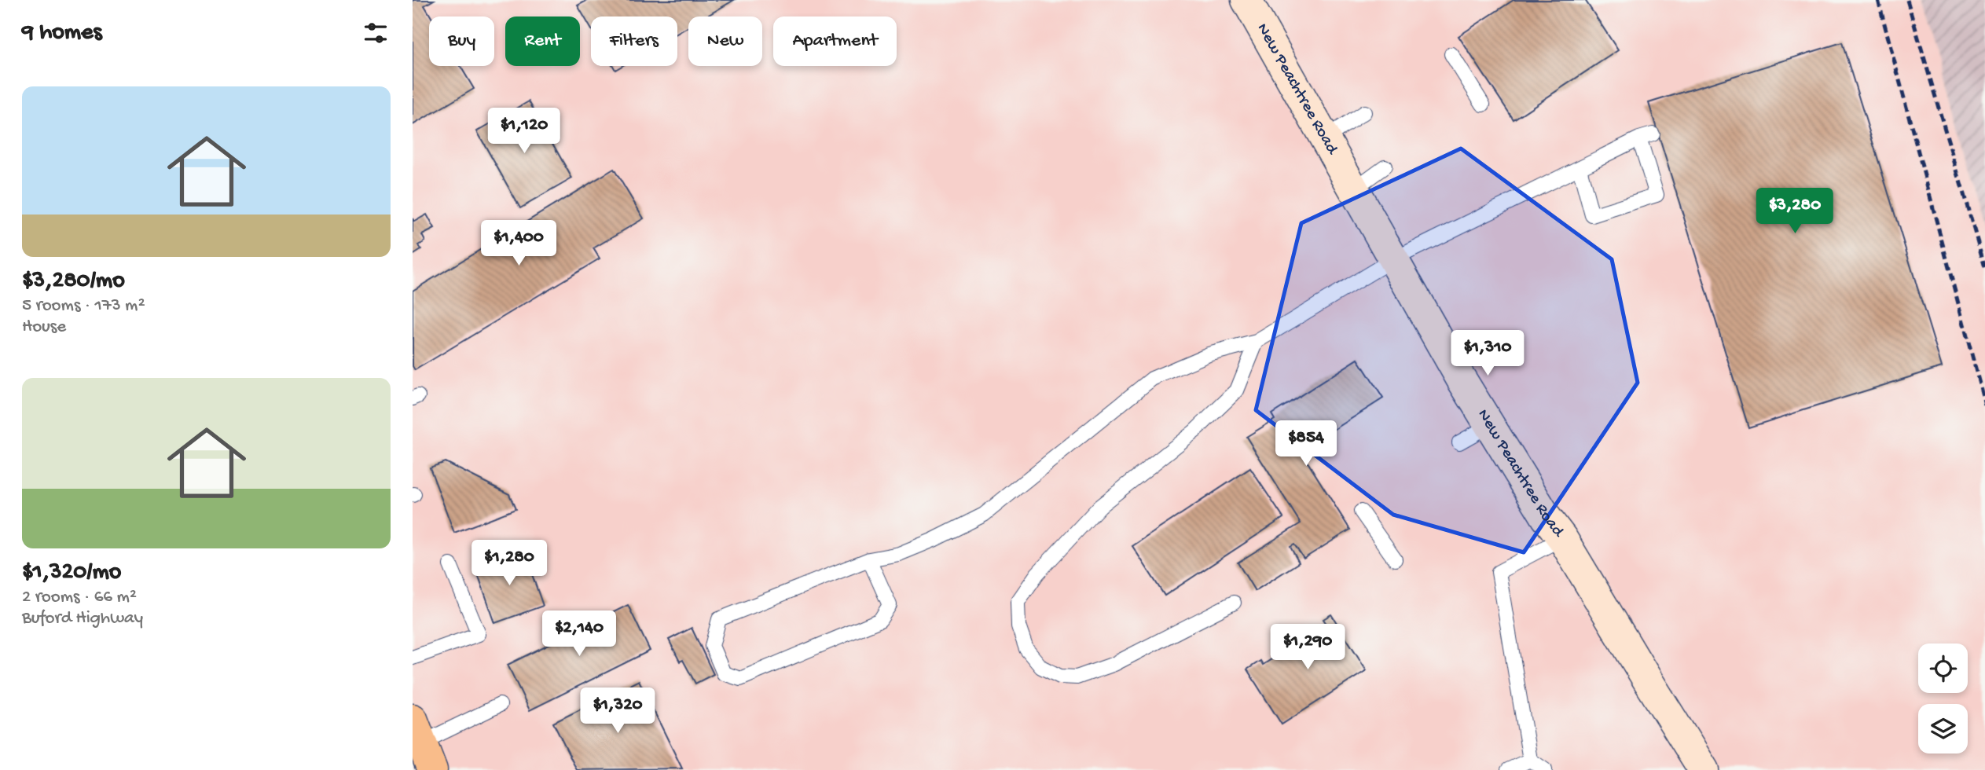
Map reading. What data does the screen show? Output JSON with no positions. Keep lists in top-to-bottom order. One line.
{"streets":{"street":["New Peachtree Road"]},"page":{"heading":"9 homes","chip":["Buy","Rent","Filters","New","Apartment"],"list":[{"name":"$3,280/mo","note":"5 rooms · 173 m² · House"},{"name":"$1,320/mo","note":"2 rooms · 66 m² · Buford Highway"}],"price":["$1,120","$3,280","$1,400","$1,310","$854","$1,280","$2,140","$1,290","$1,320"]}}
